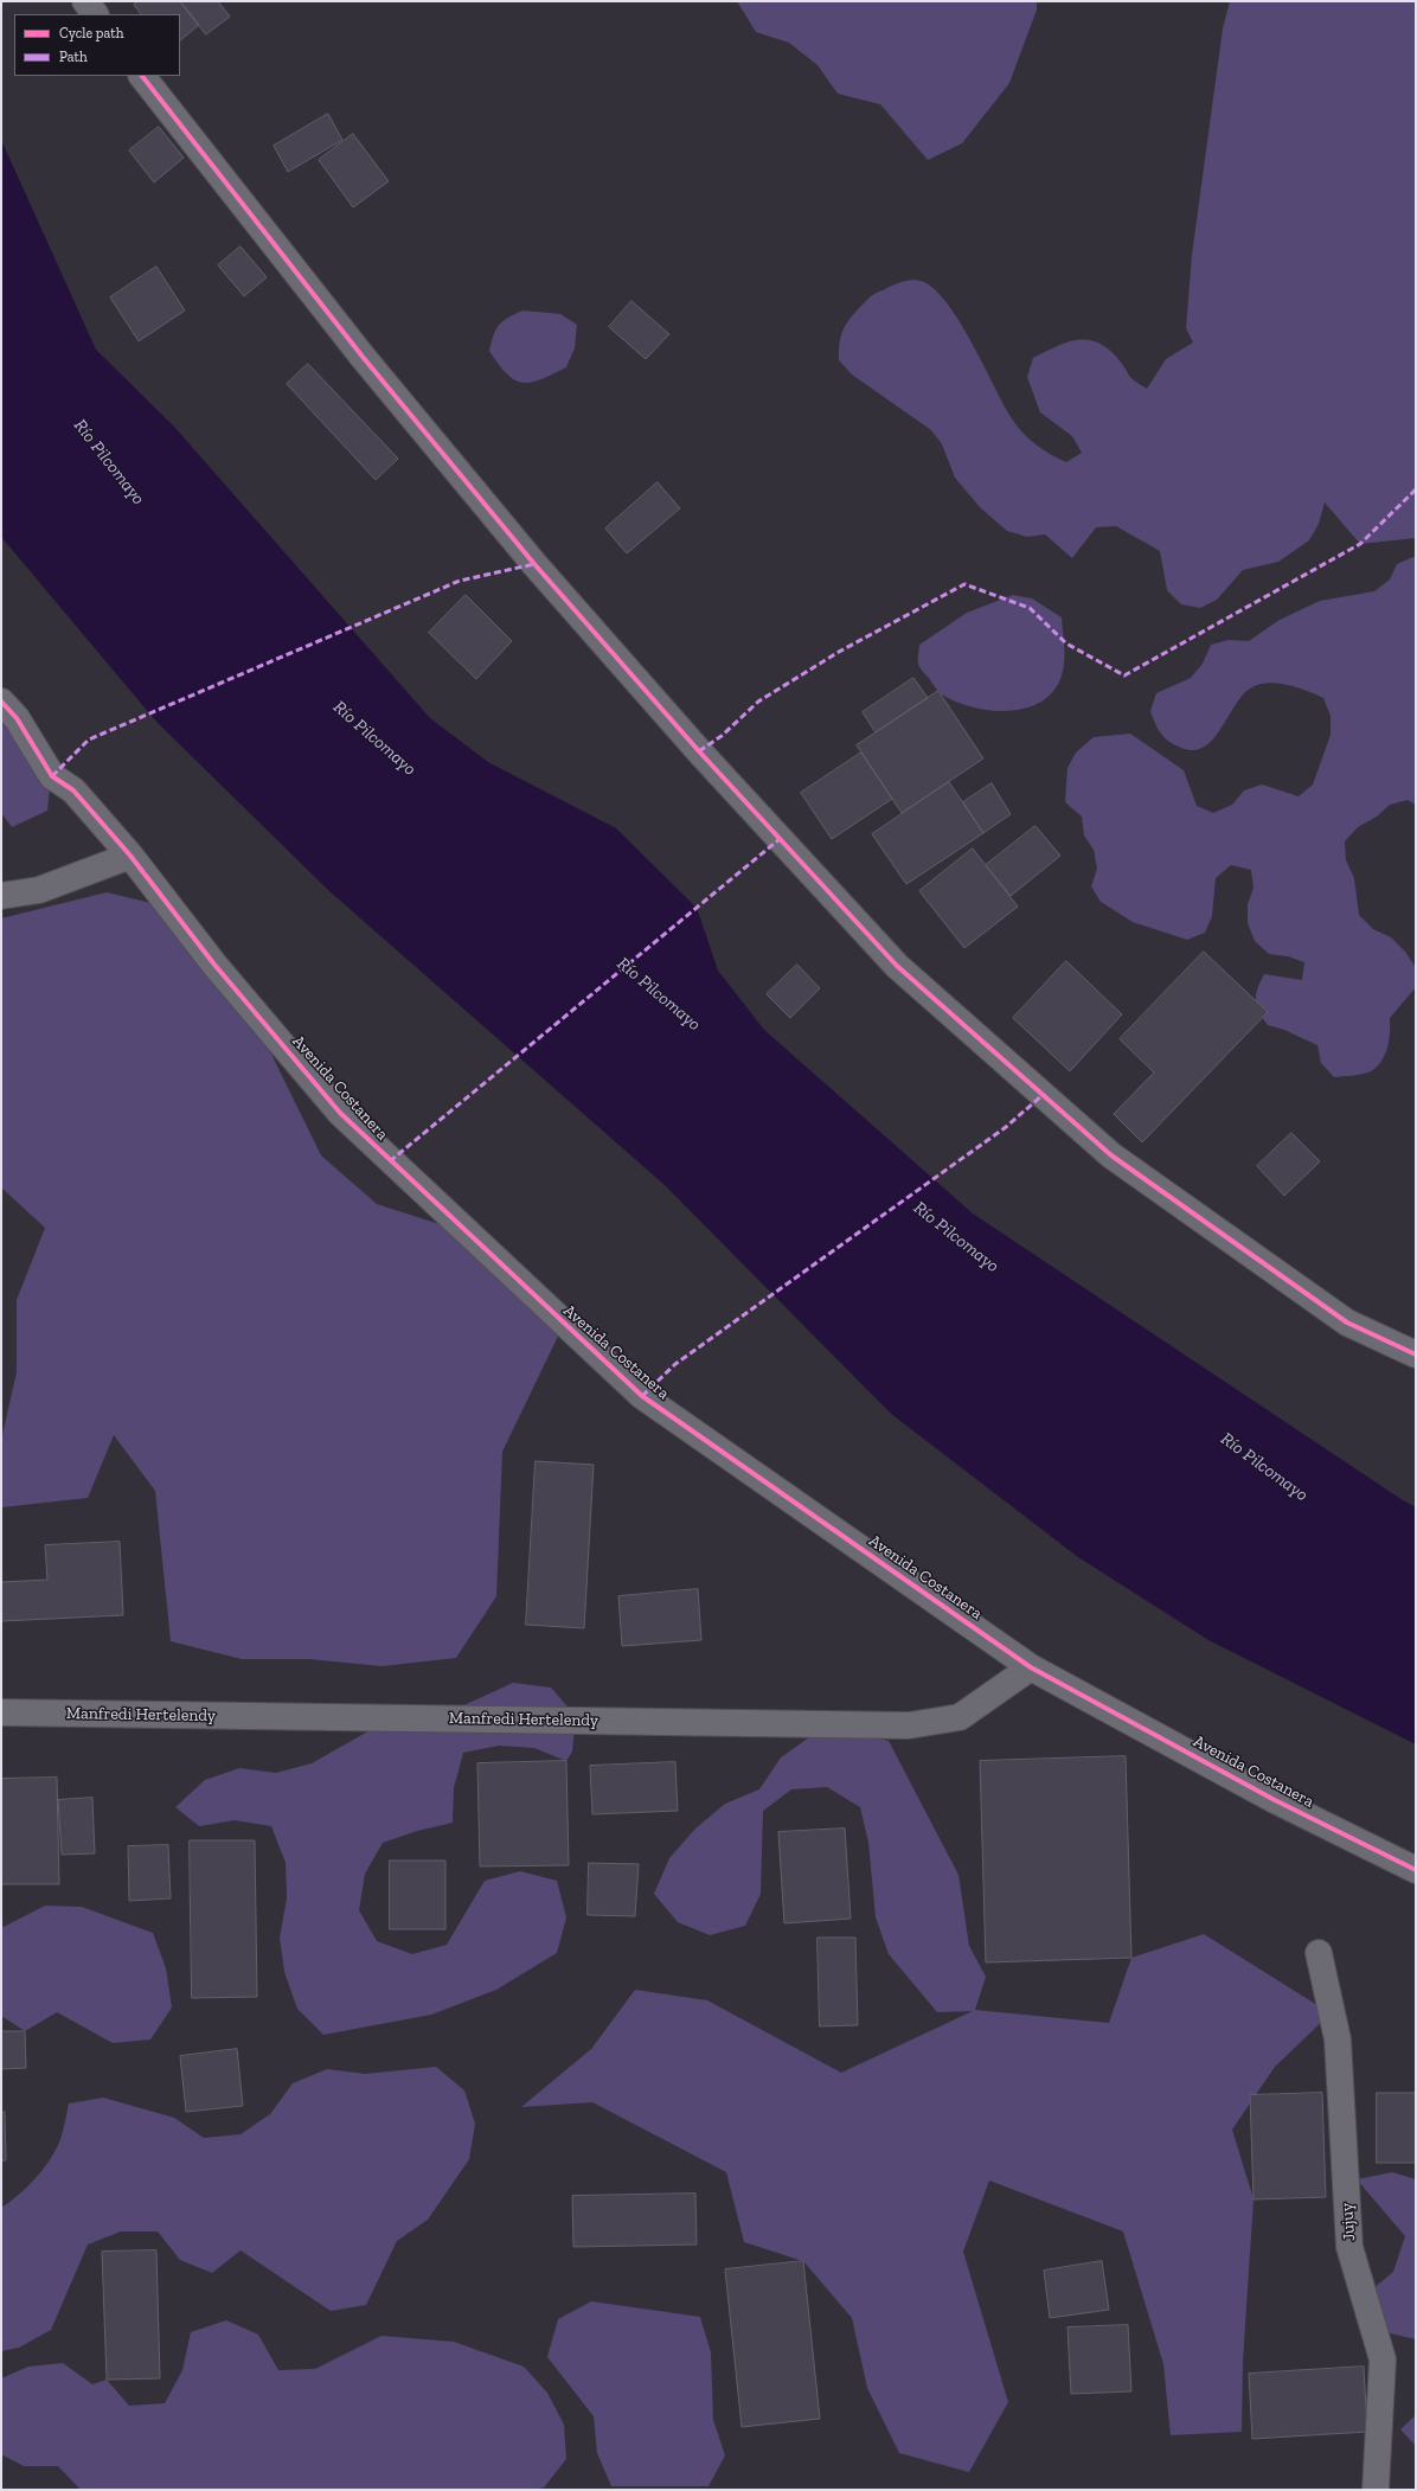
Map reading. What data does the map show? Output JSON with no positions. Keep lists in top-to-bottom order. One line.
{"streets":{"street":["Avenida Costanera","Manfredi Hertelendy","Jujuy"]},"crossings":[["Avenida Costanera","Manfredi Hertelendy"]],"water":["Río Pilcomayo"],"legend":["Cycle path","Path"]}
